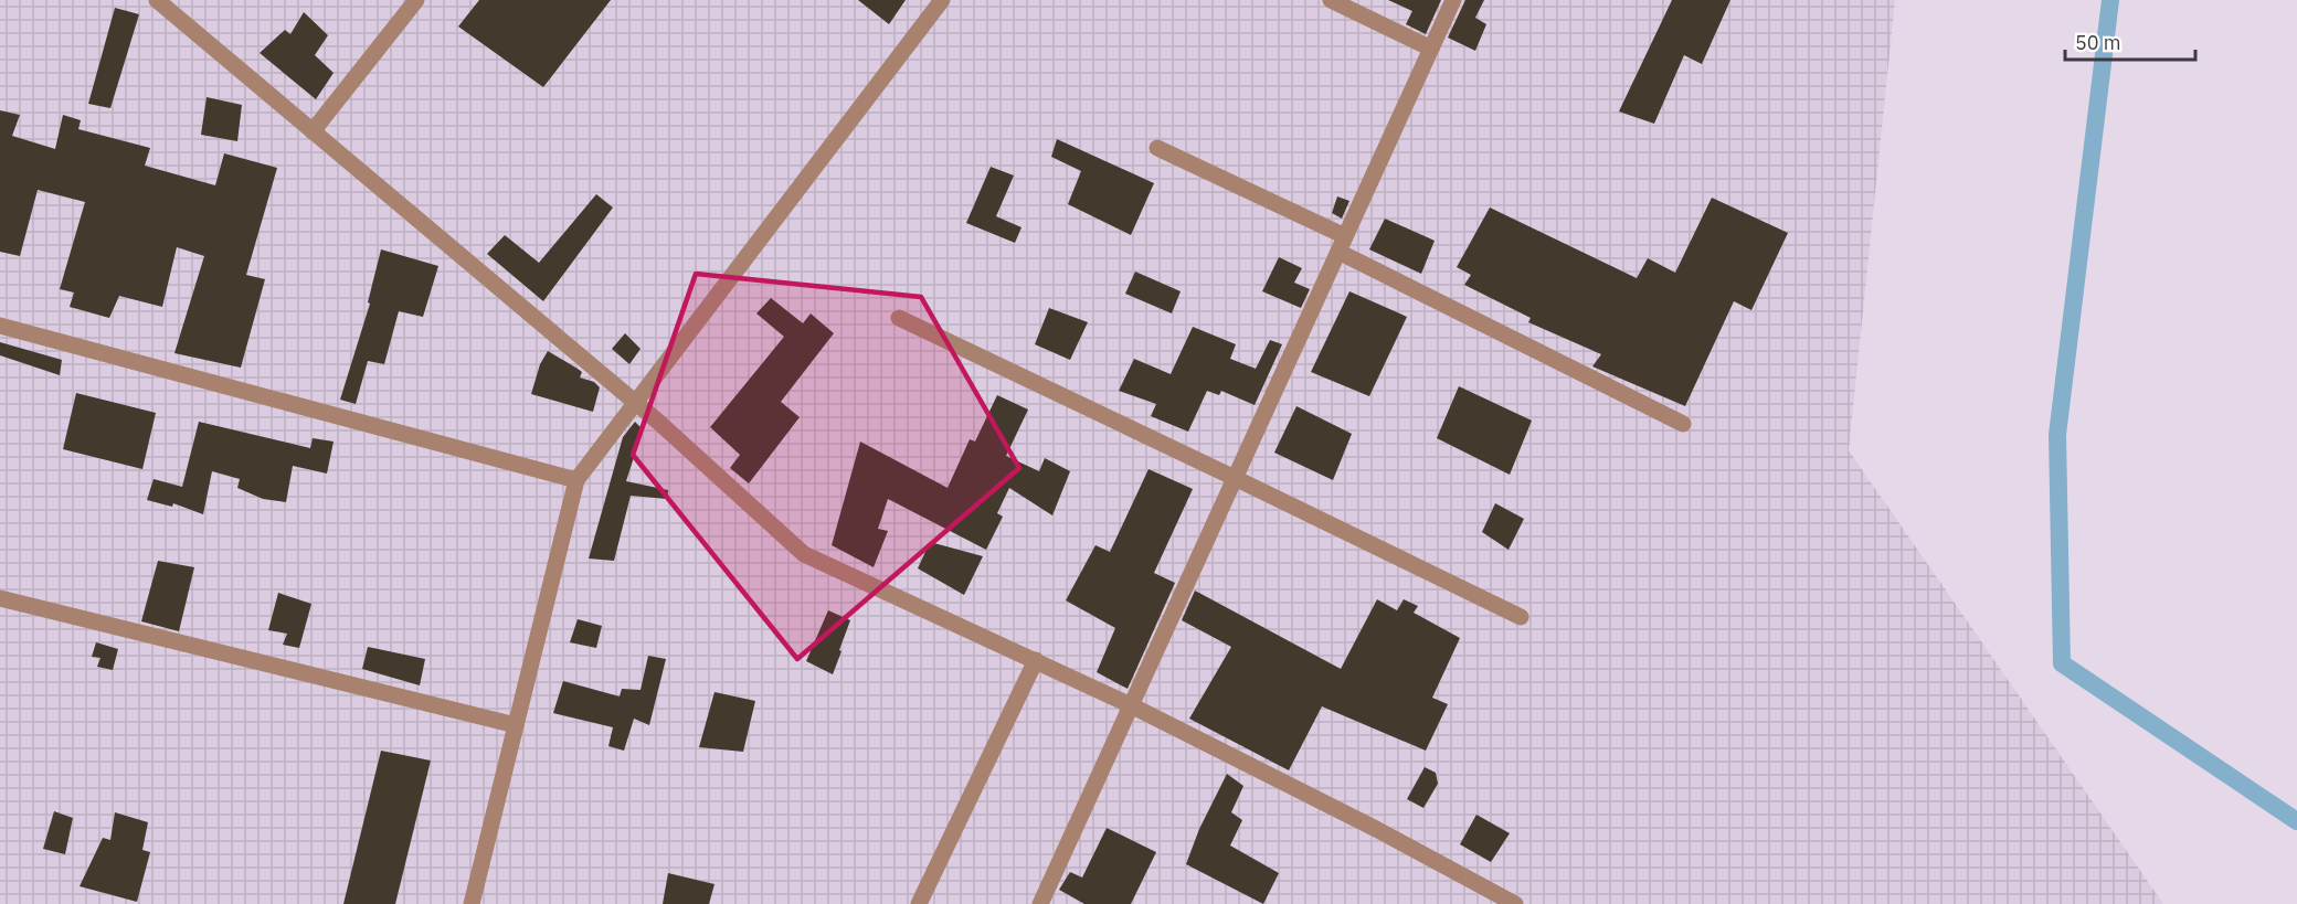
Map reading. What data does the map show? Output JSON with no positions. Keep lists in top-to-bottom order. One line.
{"scale_bar":"50 m"}
